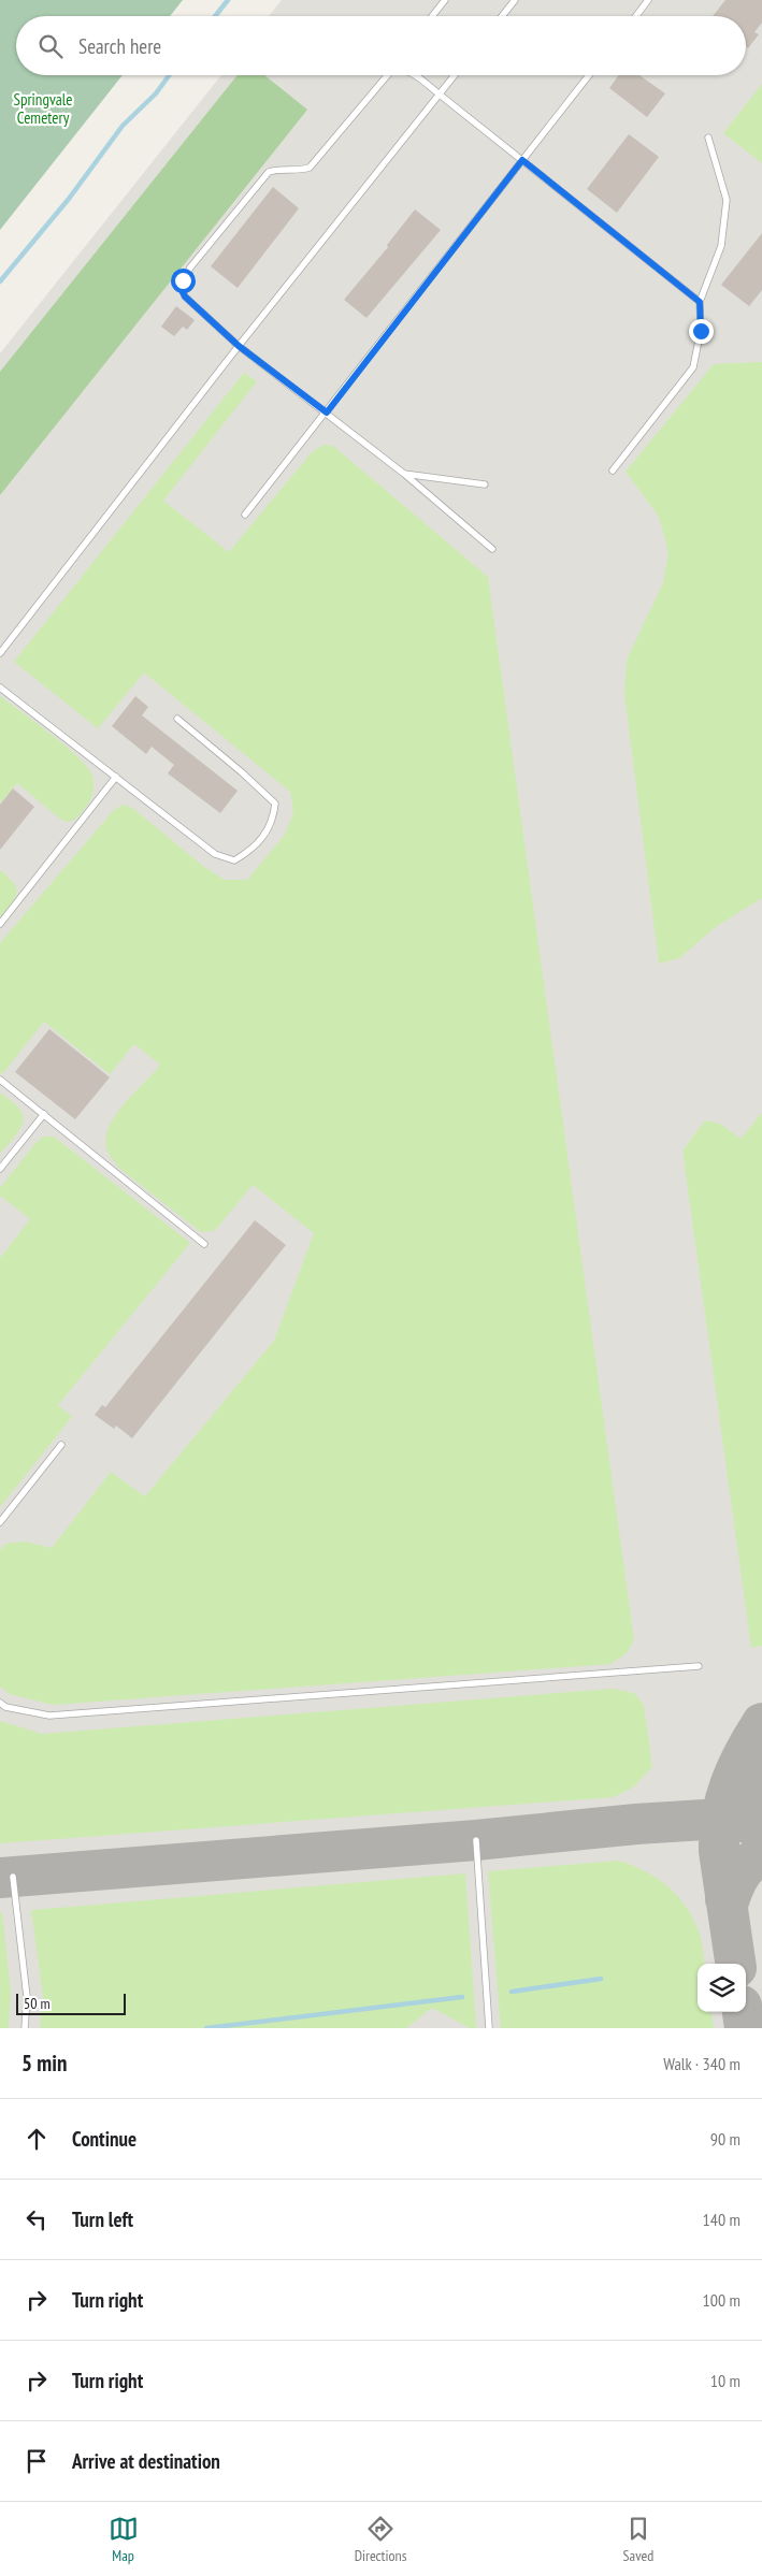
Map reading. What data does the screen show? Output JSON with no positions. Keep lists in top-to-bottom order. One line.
{"parks":["Springvale Cemetery"],"scale_bar":"50 m","page":{"search":"Search here","scale":"50 m","heading":["5 min","Walk · 340 m"],"list":[["Continue","90 m"],["Turn left","140 m"],["Turn right","100 m"],["Turn right","10 m"],"Arrive at destination"],"nav":["Map","Directions","Saved"]}}
